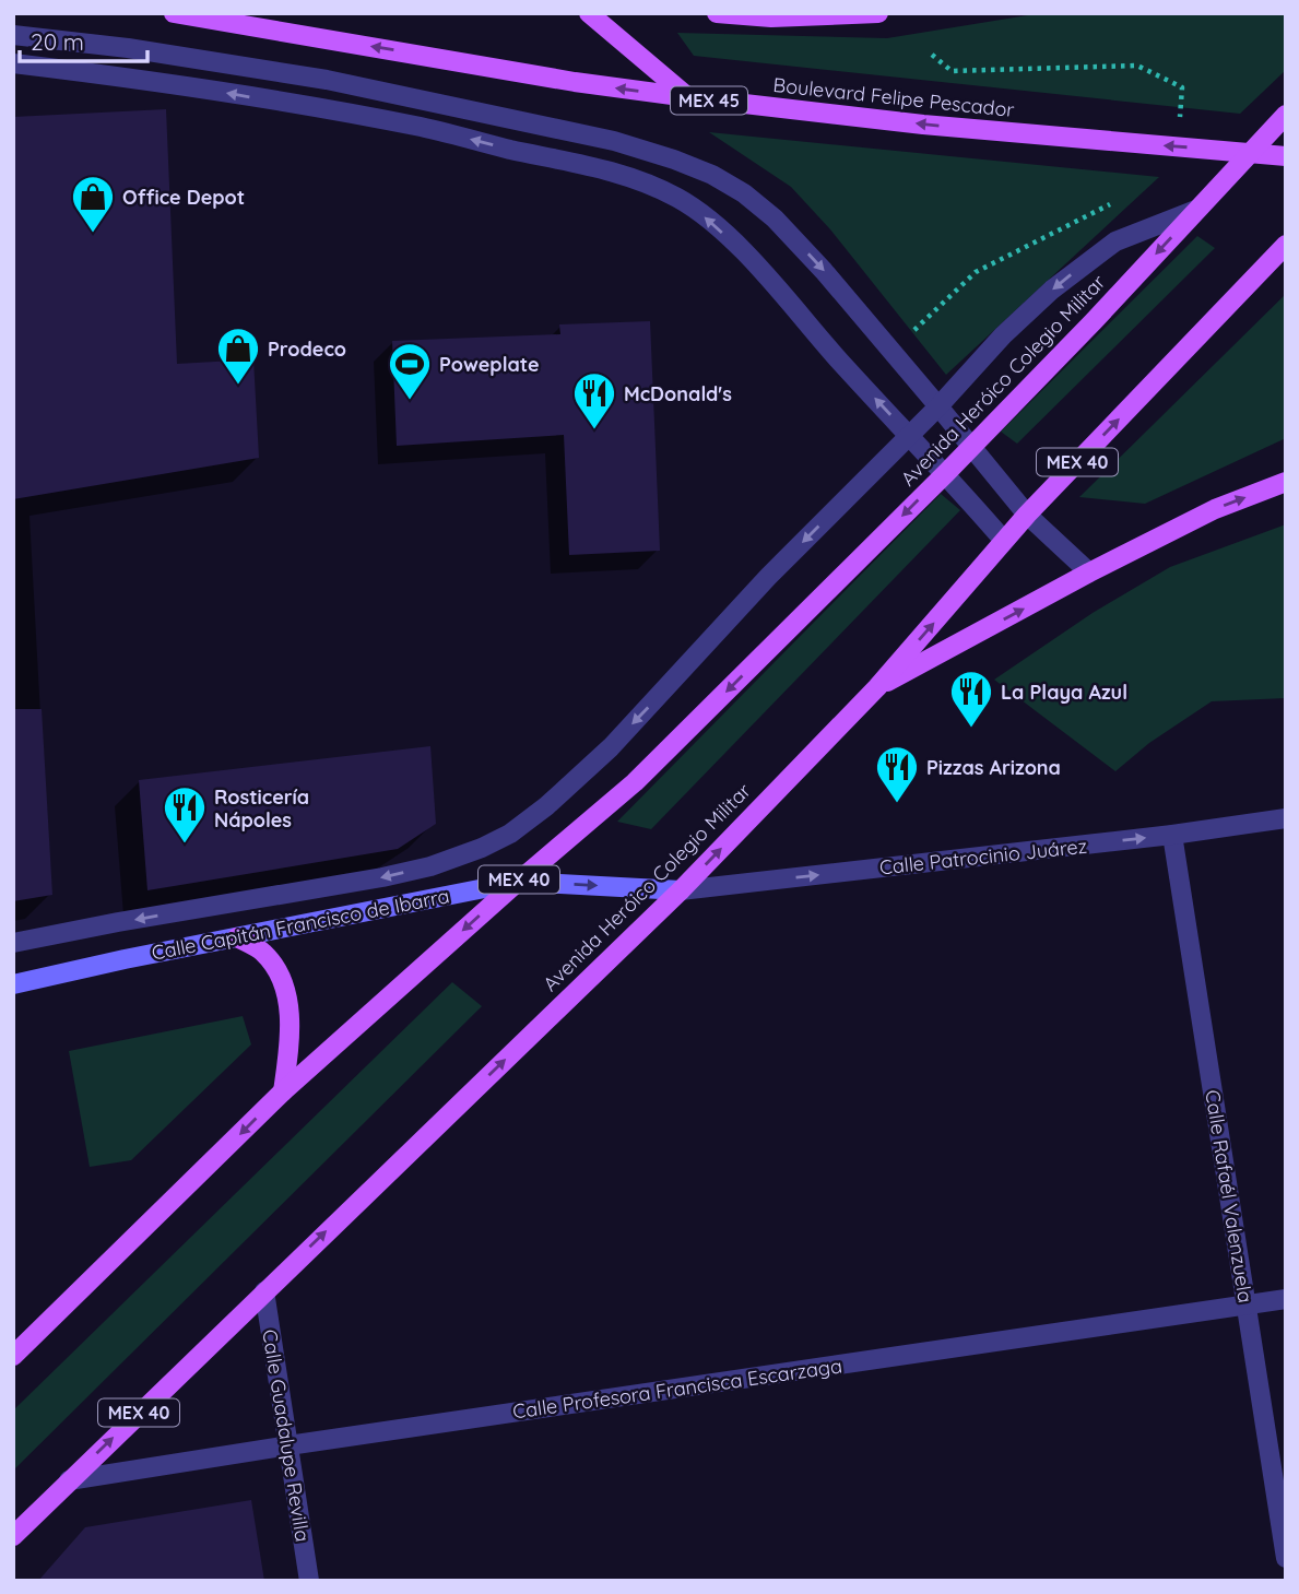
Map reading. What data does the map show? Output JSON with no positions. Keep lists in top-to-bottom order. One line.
{"streets":{"main road":["Boulevard Felipe Pescador","MEX 45","Avenida Heróico Colegio Militar","MEX 40"],"street":["Calle Patrocinio Juárez","Calle Capitán Francisco de Ibarra","Calle Rafaél Valenzuela","Calle Profesora Francisca Escarzaga","Calle Guadalupe Revilla"]},"crossings":[["Boulevard Felipe Pescador","MEX 45"],["Boulevard Felipe Pescador","Avenida Heróico Colegio Militar"],["Boulevard Felipe Pescador","MEX 40"],["MEX 45","Avenida Heróico Colegio Militar"],["MEX 45","MEX 40"],["Avenida Heróico Colegio Militar","MEX 40"],["Avenida Heróico Colegio Militar","Calle Patrocinio Juárez"],["Avenida Heróico Colegio Militar","Calle Capitán Francisco de Ibarra"],["Avenida Heróico Colegio Militar","Calle Profesora Francisca Escarzaga"],["Avenida Heróico Colegio Militar","Calle Guadalupe Revilla"],["Calle Patrocinio Juárez","Calle Capitán Francisco de Ibarra"],["Calle Patrocinio Juárez","Calle Rafaél Valenzuela"],["Calle Rafaél Valenzuela","Calle Profesora Francisca Escarzaga"],["Calle Profesora Francisca Escarzaga","Calle Guadalupe Revilla"]],"one_way":["Boulevard Felipe Pescador","Calle Patrocinio Juárez"],"places":{"shop":["Office Depot","Prodeco"],"sports":["Poweplate"],"restaurant":["McDonald's","La Playa Azul","Pizzas Arizona","Rosticería Nápoles"]},"scale_bar":"20 m"}
